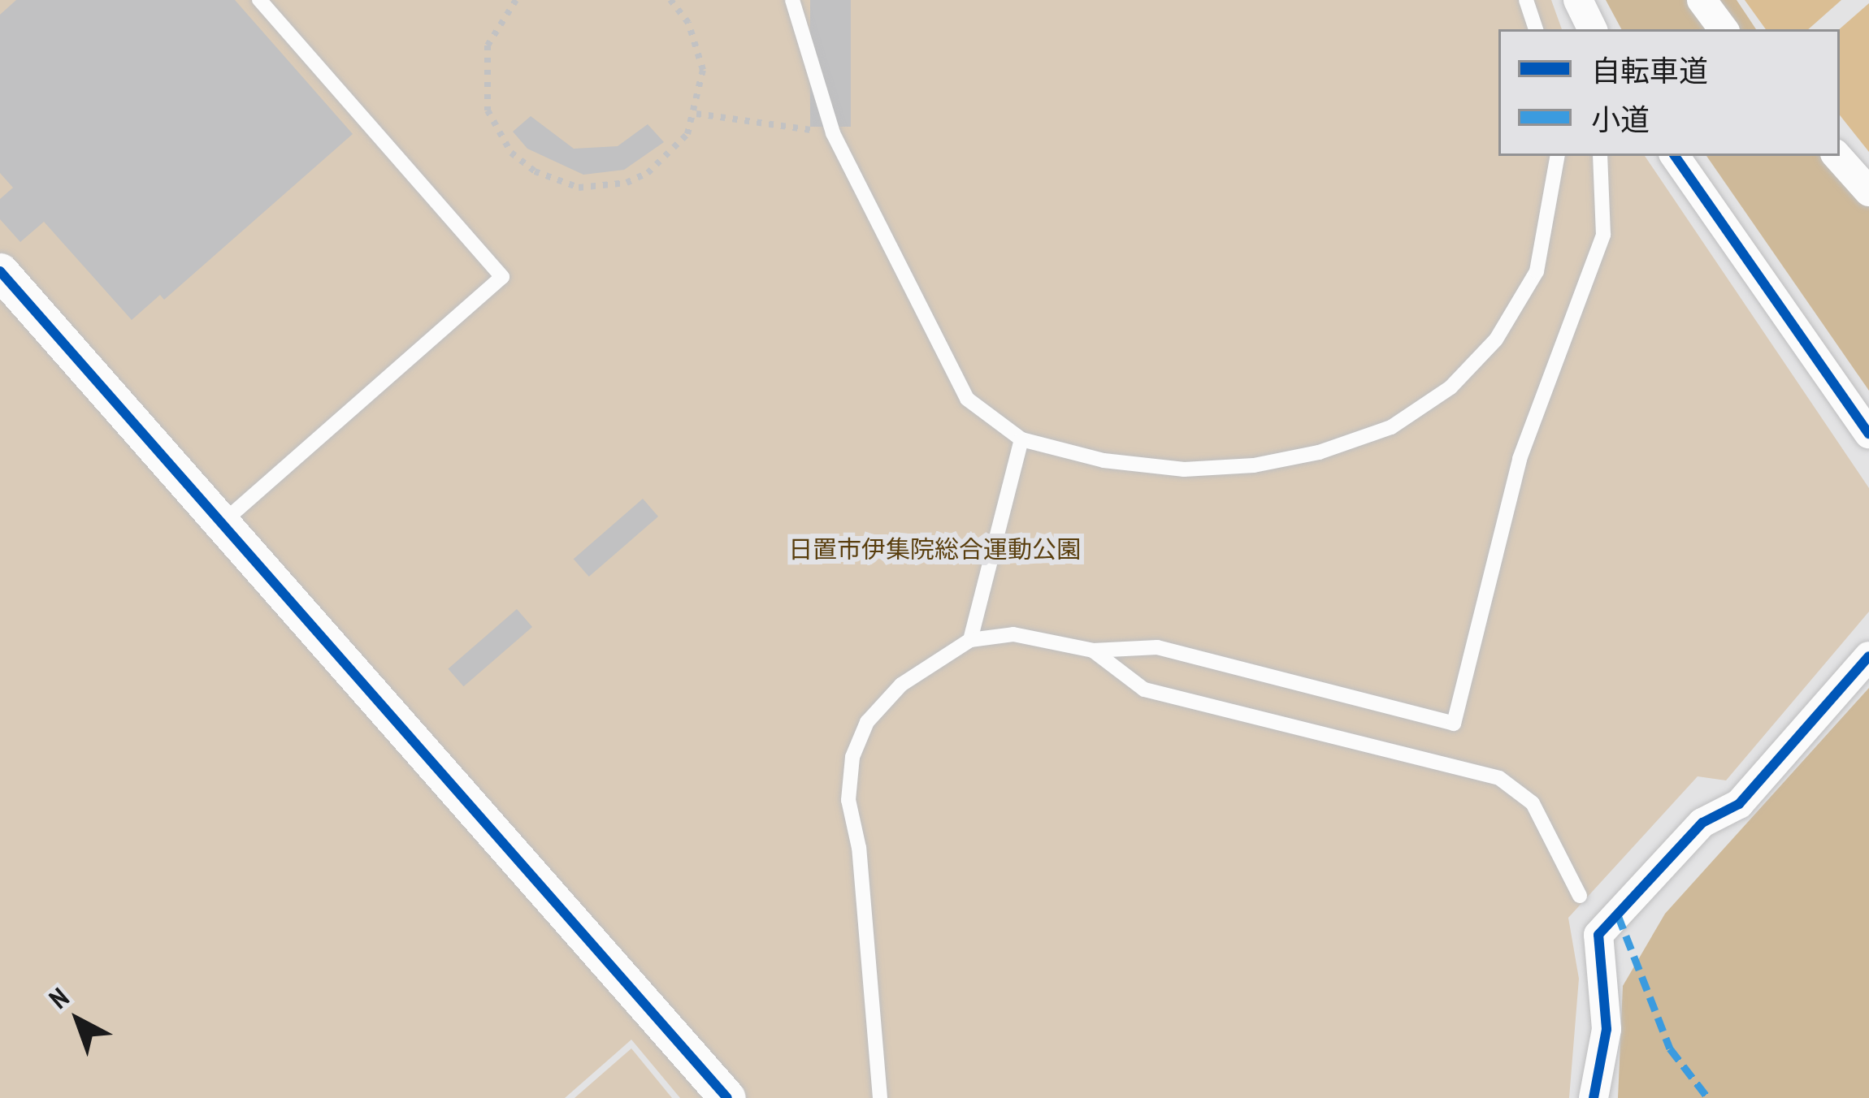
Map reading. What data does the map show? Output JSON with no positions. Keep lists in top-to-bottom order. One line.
{"parks":["日置市伊集院総合運動公園"],"legend":["自転車道","小道"],"north":"top left"}
